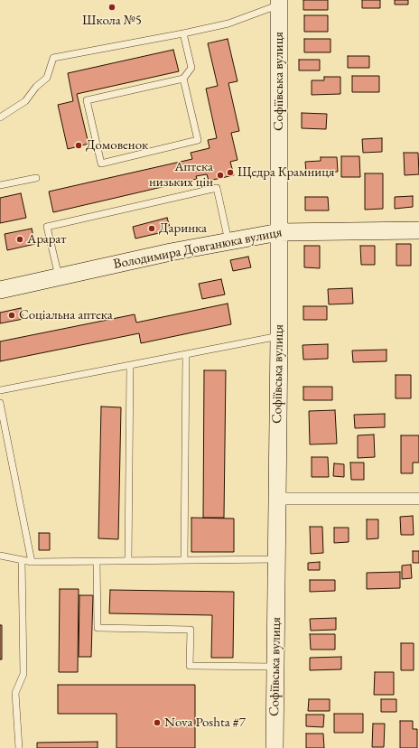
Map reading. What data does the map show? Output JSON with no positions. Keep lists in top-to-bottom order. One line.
{"streets":{"street":["Софіївська вулиця","Володимира Довганюка вулиця"]},"crossings":[["Софіївська вулиця","Володимира Довганюка вулиця"]],"places":["Школа №5","Домовенок","Щедра Крамниця","Аптека низьких цін","Даринка","Арарат","Соціальна аптека","Nova Poshta #7"]}
